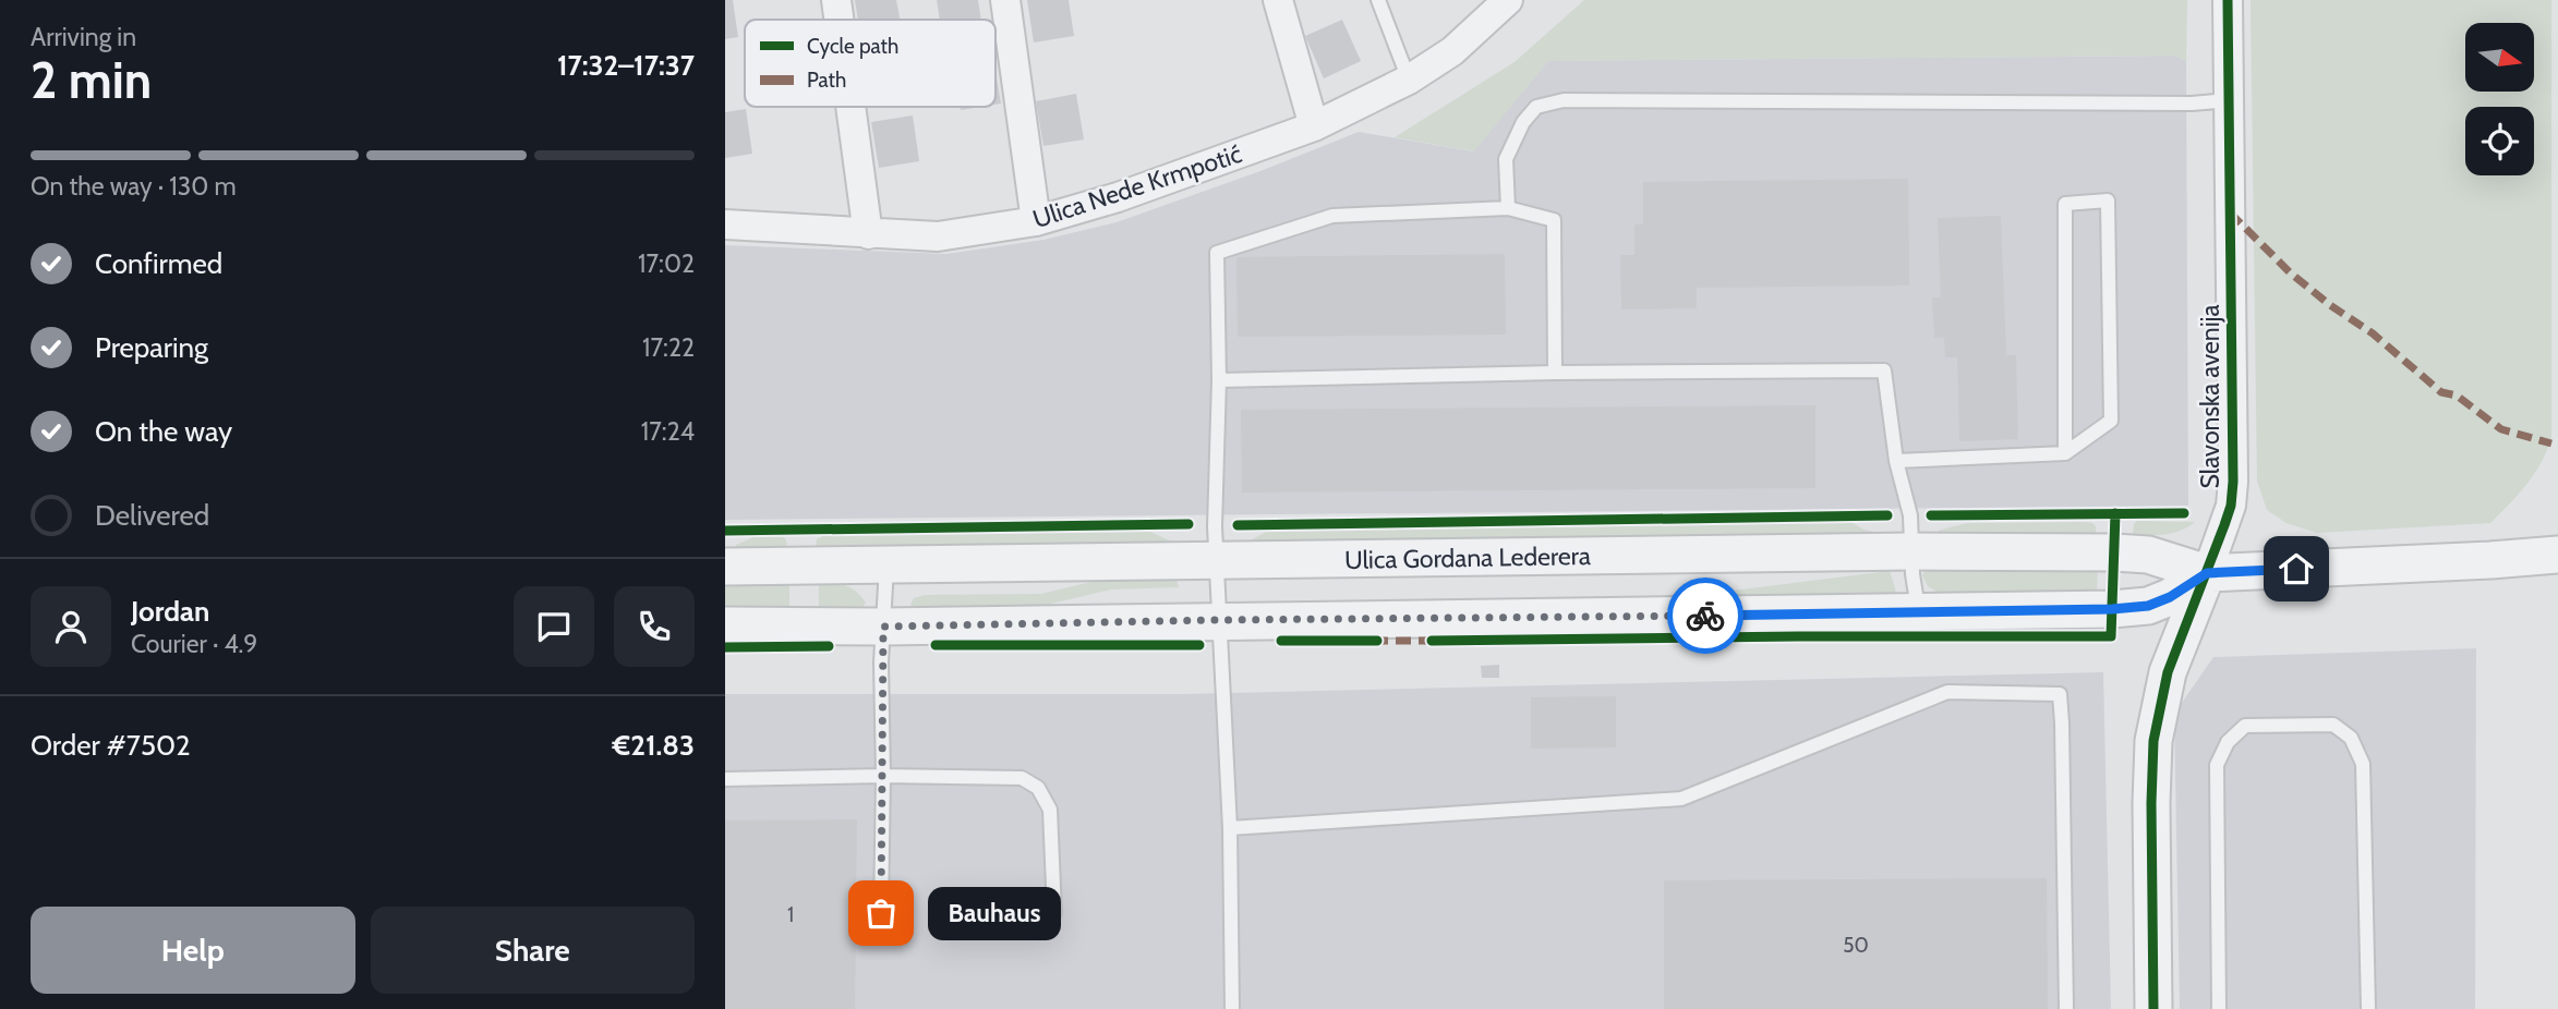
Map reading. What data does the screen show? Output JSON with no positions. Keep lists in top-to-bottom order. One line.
{"streets":{"street":["Ulica Nede Krmpotić","Slavonska avenija","Ulica Gordana Lederera"]},"crossings":[["Slavonska avenija","Ulica Gordana Lederera"]],"places":["Bauhaus"],"house_numbers":["1","50"],"legend":["Cycle path","Path"],"north":"right","page":{"heading":["2 min","Arriving in","17:32–17:37"],"panel":["Jordan","Courier · 4.9","Order #7502","€21.83"],"bar":"On the way · 130 m","list":[["Confirmed","17:02"],["Preparing","17:22"],["On the way","17:24"],"Delivered"],"bubble":"Bauhaus","buttons":["Help","Share"]}}
